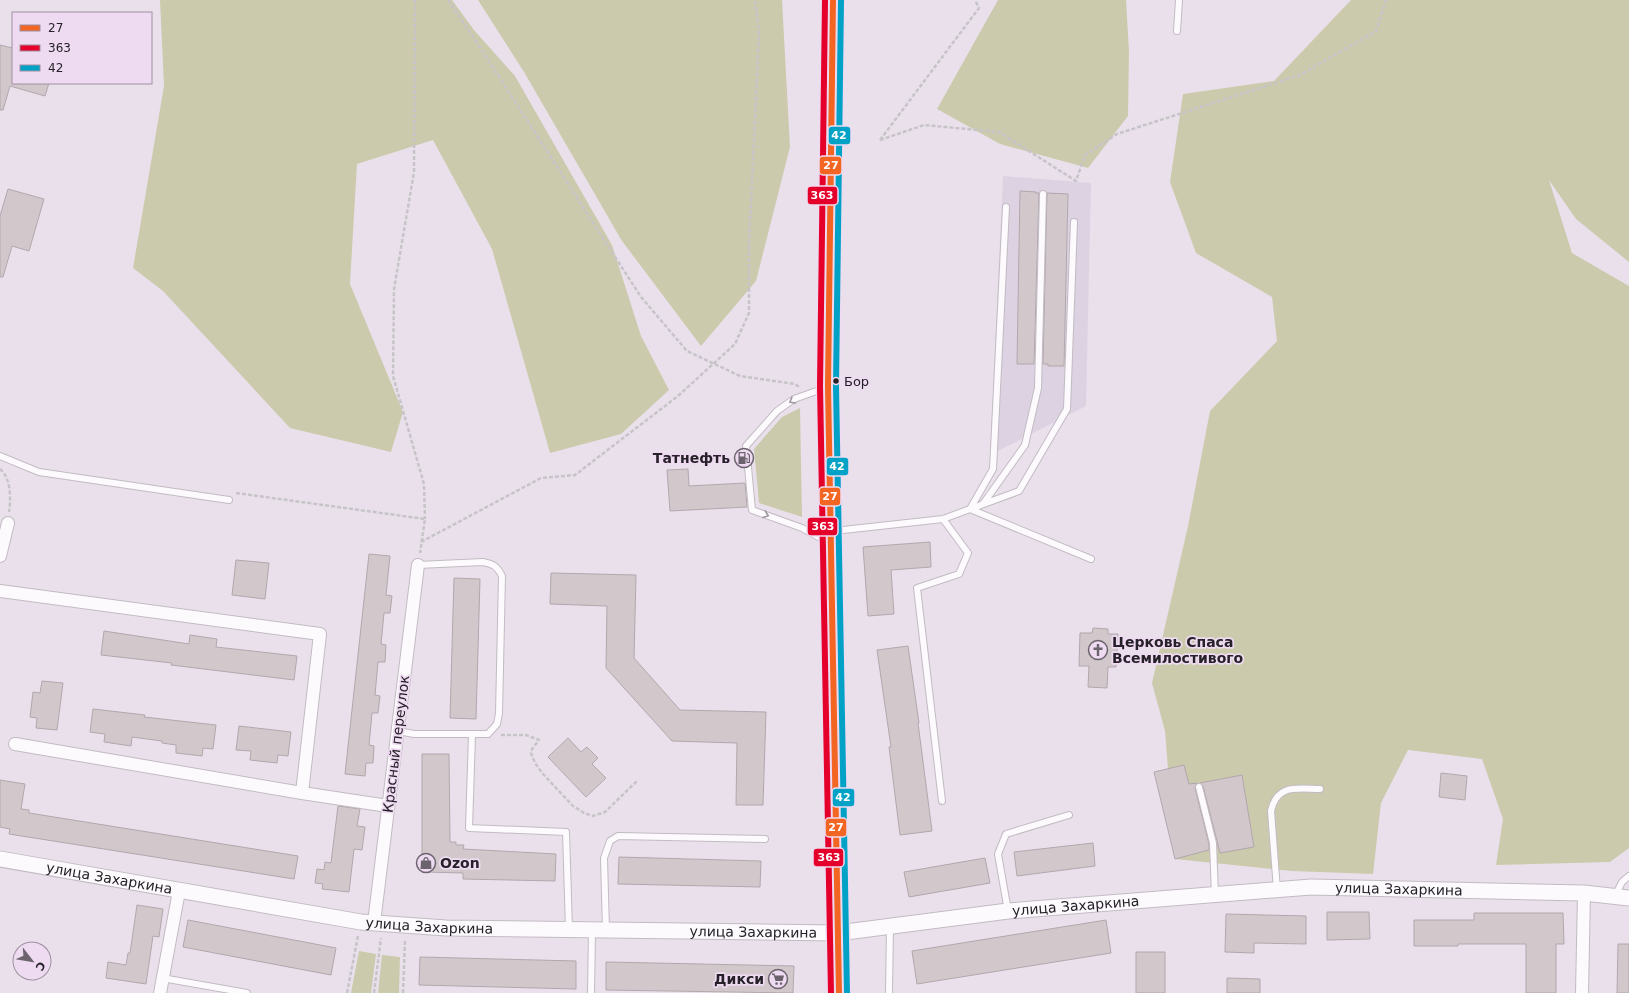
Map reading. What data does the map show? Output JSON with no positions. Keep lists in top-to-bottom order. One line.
{"streets":{"street":["Красный переулок","улица Захаркина"]},"crossings":[["Красный переулок","улица Захаркина"]],"places":{"other":["Бор"],"fuel station":["Татнефть"],"church":["Церковь Спаса Всемилостивого"],"shop":["Ozon"],"supermarket":["Дикси"]},"lines":["transit line 27","transit line 363","transit line 42"],"legend":["27","363","42"],"north":"bottom right"}
